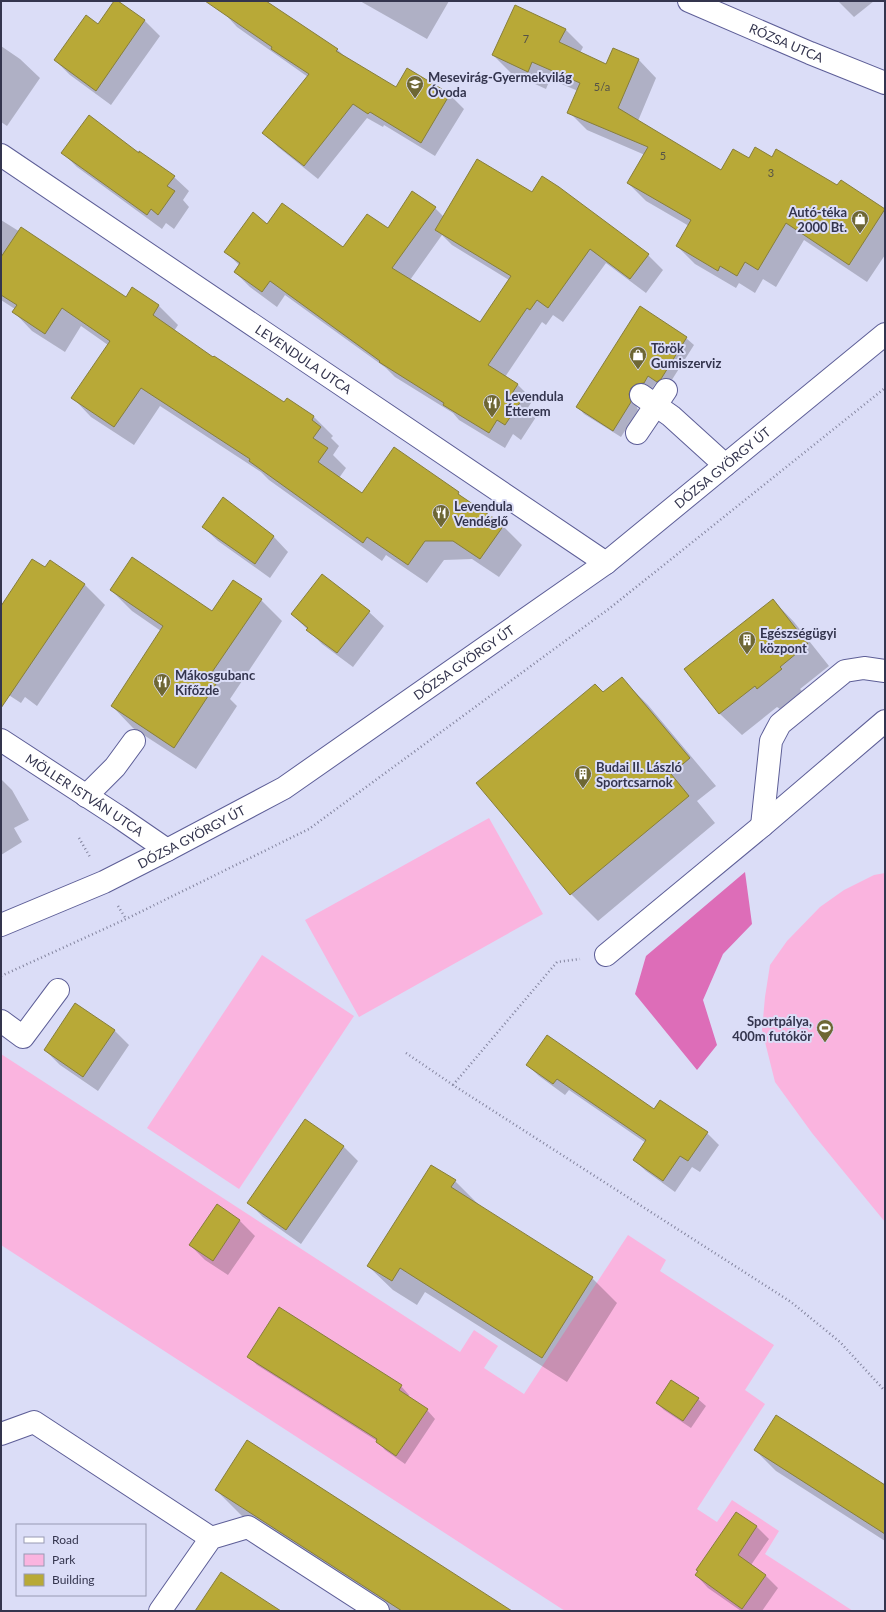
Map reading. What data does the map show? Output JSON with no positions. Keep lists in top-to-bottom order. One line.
{"streets":{"street":["RÓZSA UTCA","LEVENDULA UTCA","DÓZSA GYÖRGY ÚT","MÖLLER ISTVÁN UTCA"]},"crossings":[["LEVENDULA UTCA","DÓZSA GYÖRGY ÚT"],["DÓZSA GYÖRGY ÚT","MÖLLER ISTVÁN UTCA"]],"places":{"school or university":["Mesevirág-Gyermekvilág Óvoda"],"shop":["Autó-téka 2000 Bt.","Török Gumiszerviz"],"restaurant":["Levendula Étterem","Levendula Vendéglő","Mákosgubanc Kifőzde"],"building":["Egészségügyi központ","Budai II. László Sportcsarnok"],"sports":["Sportpálya, 400m futókör"]},"house_numbers":["7","5/a","5","3"],"legend":["Road","Park","Building"]}
